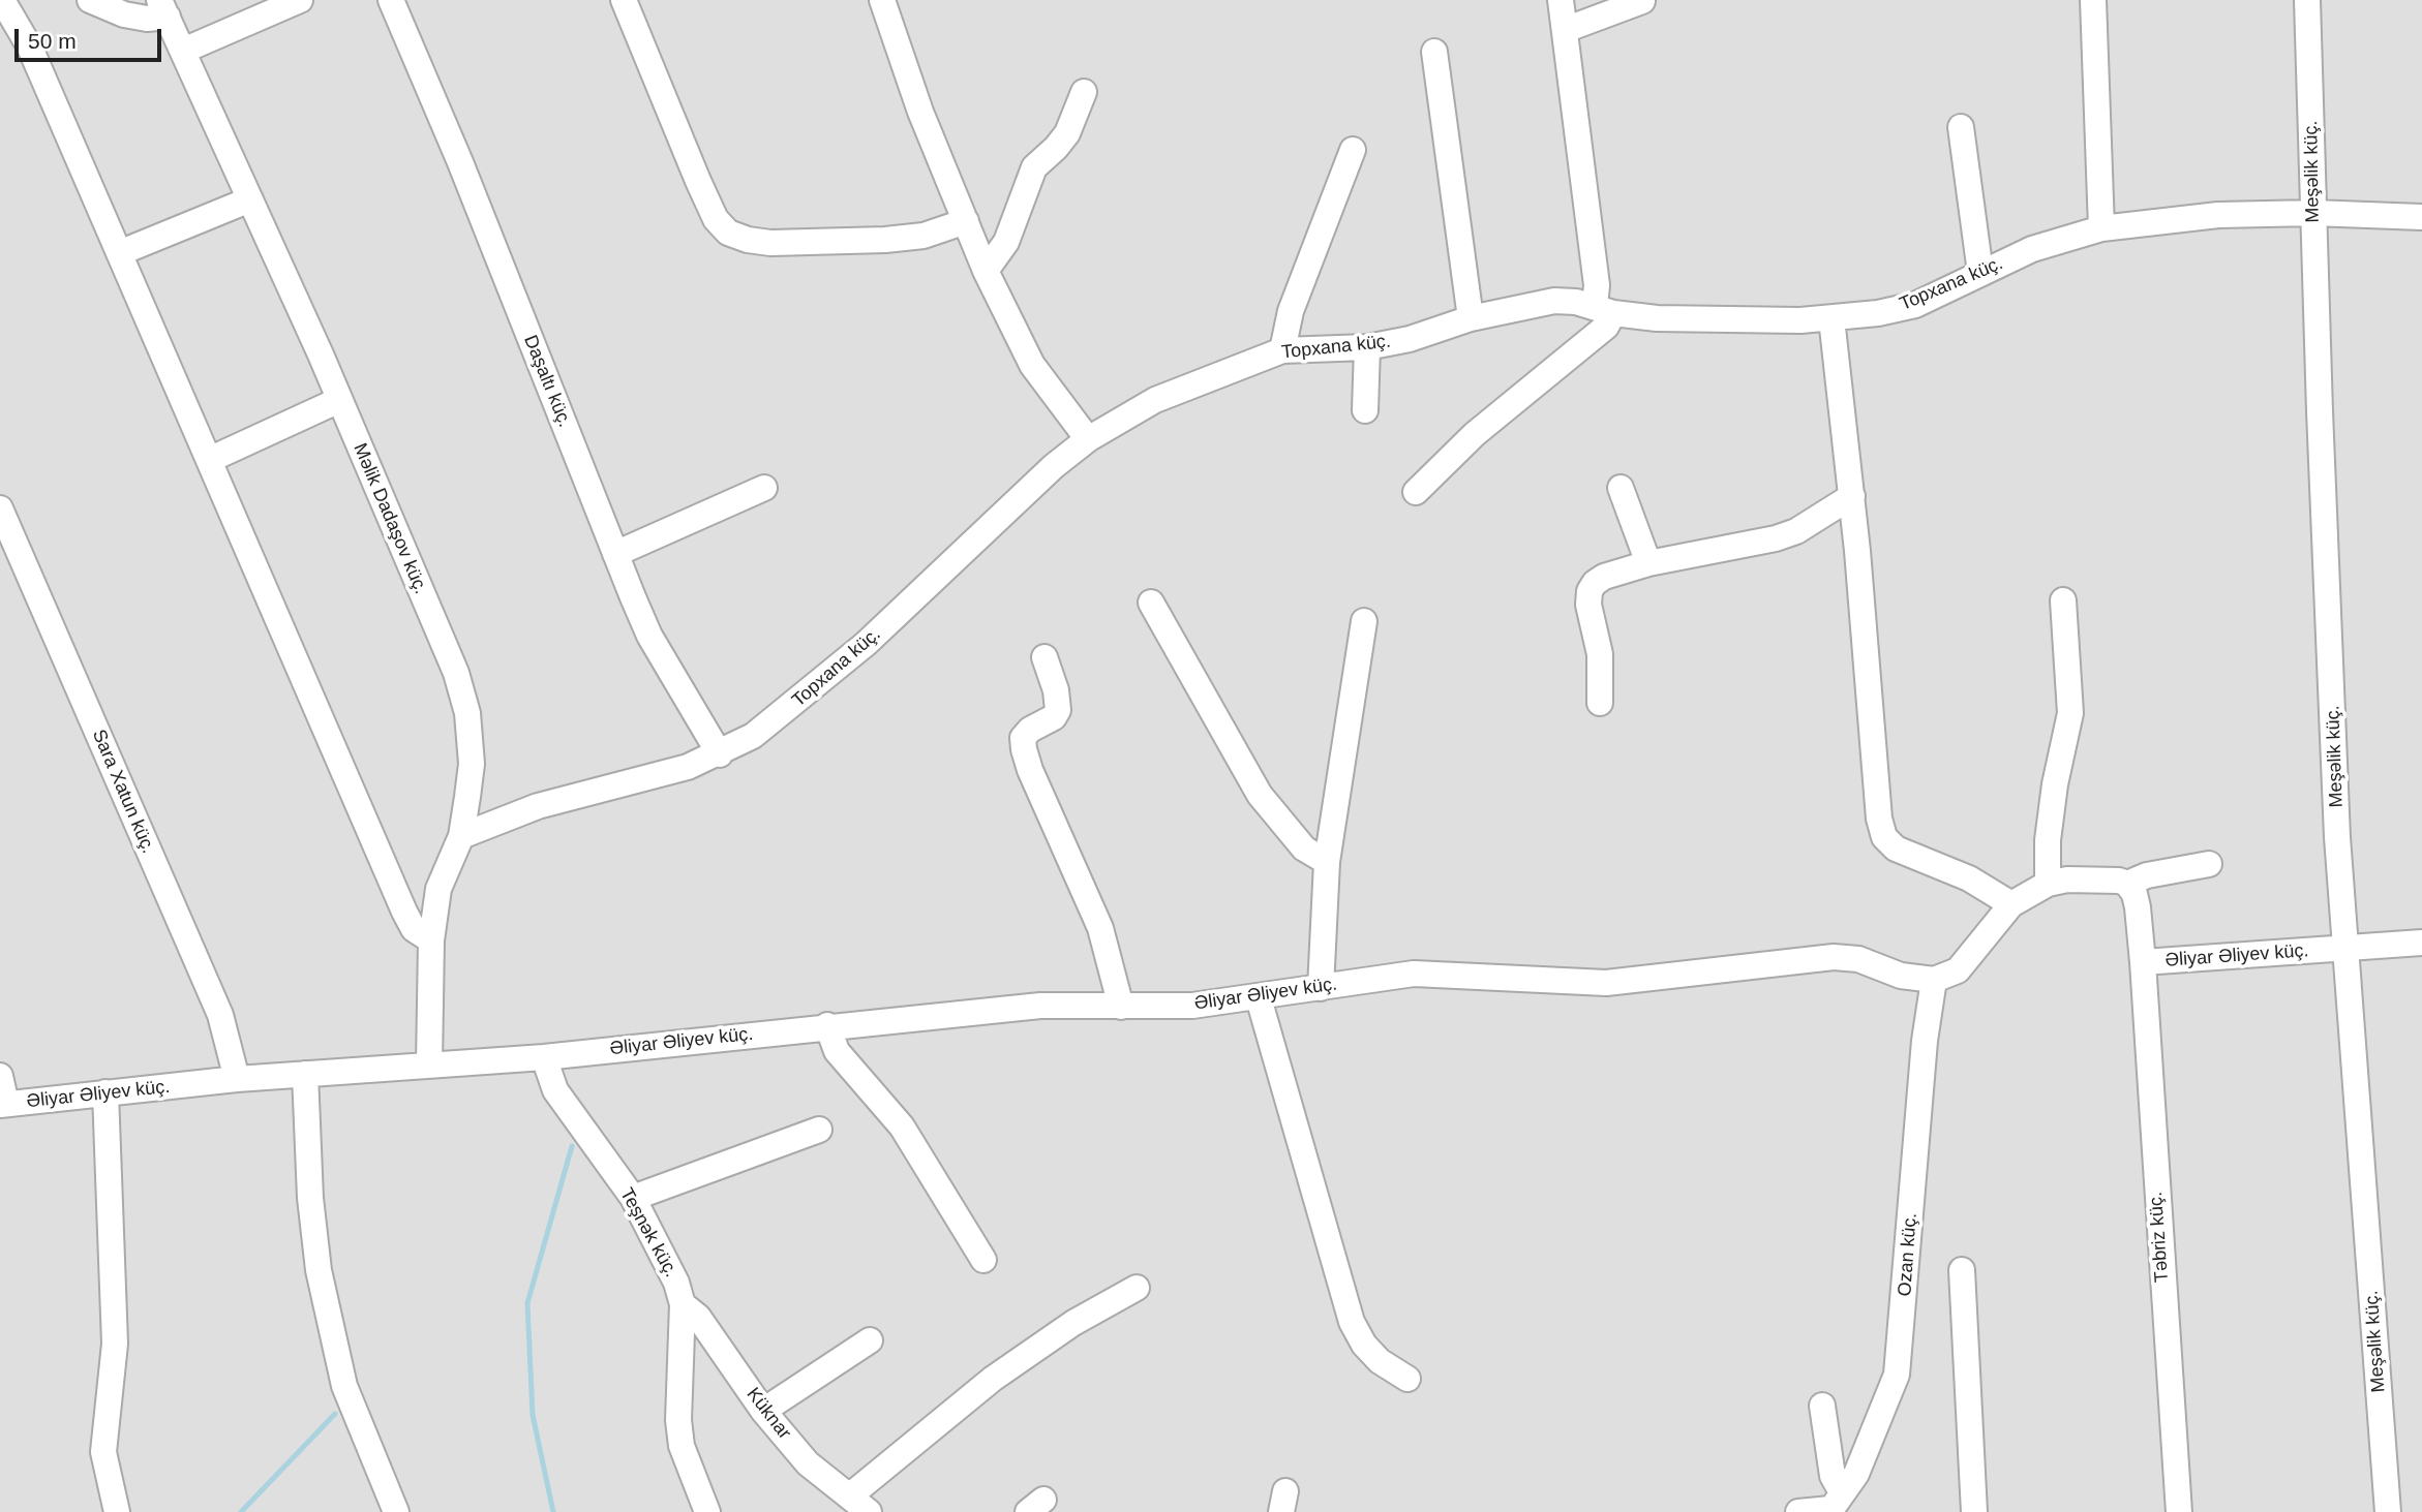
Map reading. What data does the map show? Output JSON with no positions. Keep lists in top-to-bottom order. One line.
{"streets":{"street":["Meşəlik küç.","Topxana küç.","Daşaltı küç.","Məlik Dadaşov küç.","Sara Xatun küç.","Əliyar Əliyev küç.","Teşnək küç.","Təbriz küç.","Ozan küç.","Küknar"]},"crossings":[["Meşəlik küç.","Topxana küç."],["Meşəlik küç.","Əliyar Əliyev küç."],["Topxana küç.","Daşaltı küç."],["Topxana küç.","Məlik Dadaşov küç."],["Məlik Dadaşov küç.","Əliyar Əliyev küç."],["Sara Xatun küç.","Əliyar Əliyev küç."],["Əliyar Əliyev küç.","Teşnək küç."],["Əliyar Əliyev küç.","Təbriz küç."],["Əliyar Əliyev küç.","Ozan küç."],["Teşnək küç.","Küknar"]],"scale_bar":"50 m"}
